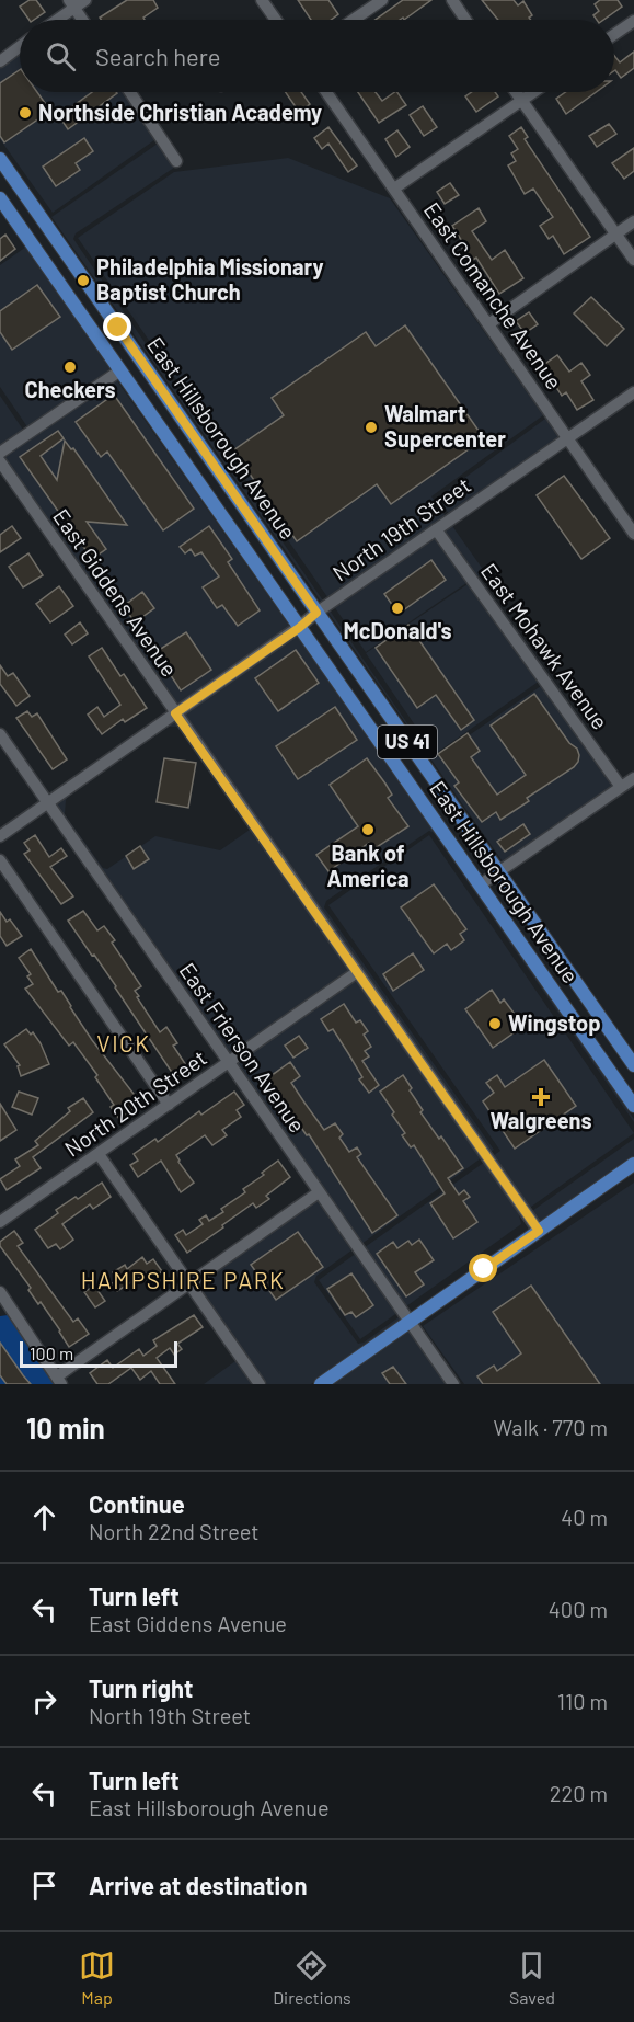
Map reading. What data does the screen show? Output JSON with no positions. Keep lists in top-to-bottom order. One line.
{"streets":{"main road":["East Hillsborough Avenue","US 41"],"street":["East Comanche Avenue","North 19th Street","East Giddens Avenue","East Mohawk Avenue","East Frierson Avenue","North 20th Street"]},"crossings":[["East Comanche Avenue","North 19th Street"],["East Hillsborough Avenue","North 19th Street"],["North 19th Street","East Giddens Avenue"],["North 19th Street","East Mohawk Avenue"],["North 19th Street","East Frierson Avenue"],["East Giddens Avenue","North 20th Street"],["East Frierson Avenue","North 20th Street"]],"districts":["VICK","HAMPSHIRE PARK"],"places":{"other":["Northside Christian Academy","Philadelphia Missionary Baptist Church","Checkers","Walmart Supercenter","McDonald's","Bank of America","Wingstop"],"health":["Walgreens"]},"scale_bar":"100 m","page":{"search":"Search here","scale":"100 m","heading":["10 min","Walk · 770 m"],"list":[["Continue","North 22nd Street","40 m"],["Turn left","East Giddens Avenue","400 m"],["Turn right","North 19th Street","110 m"],["Turn left","East Hillsborough Avenue","220 m"],"Arrive at destination"],"nav":["Map","Directions","Saved"]}}
